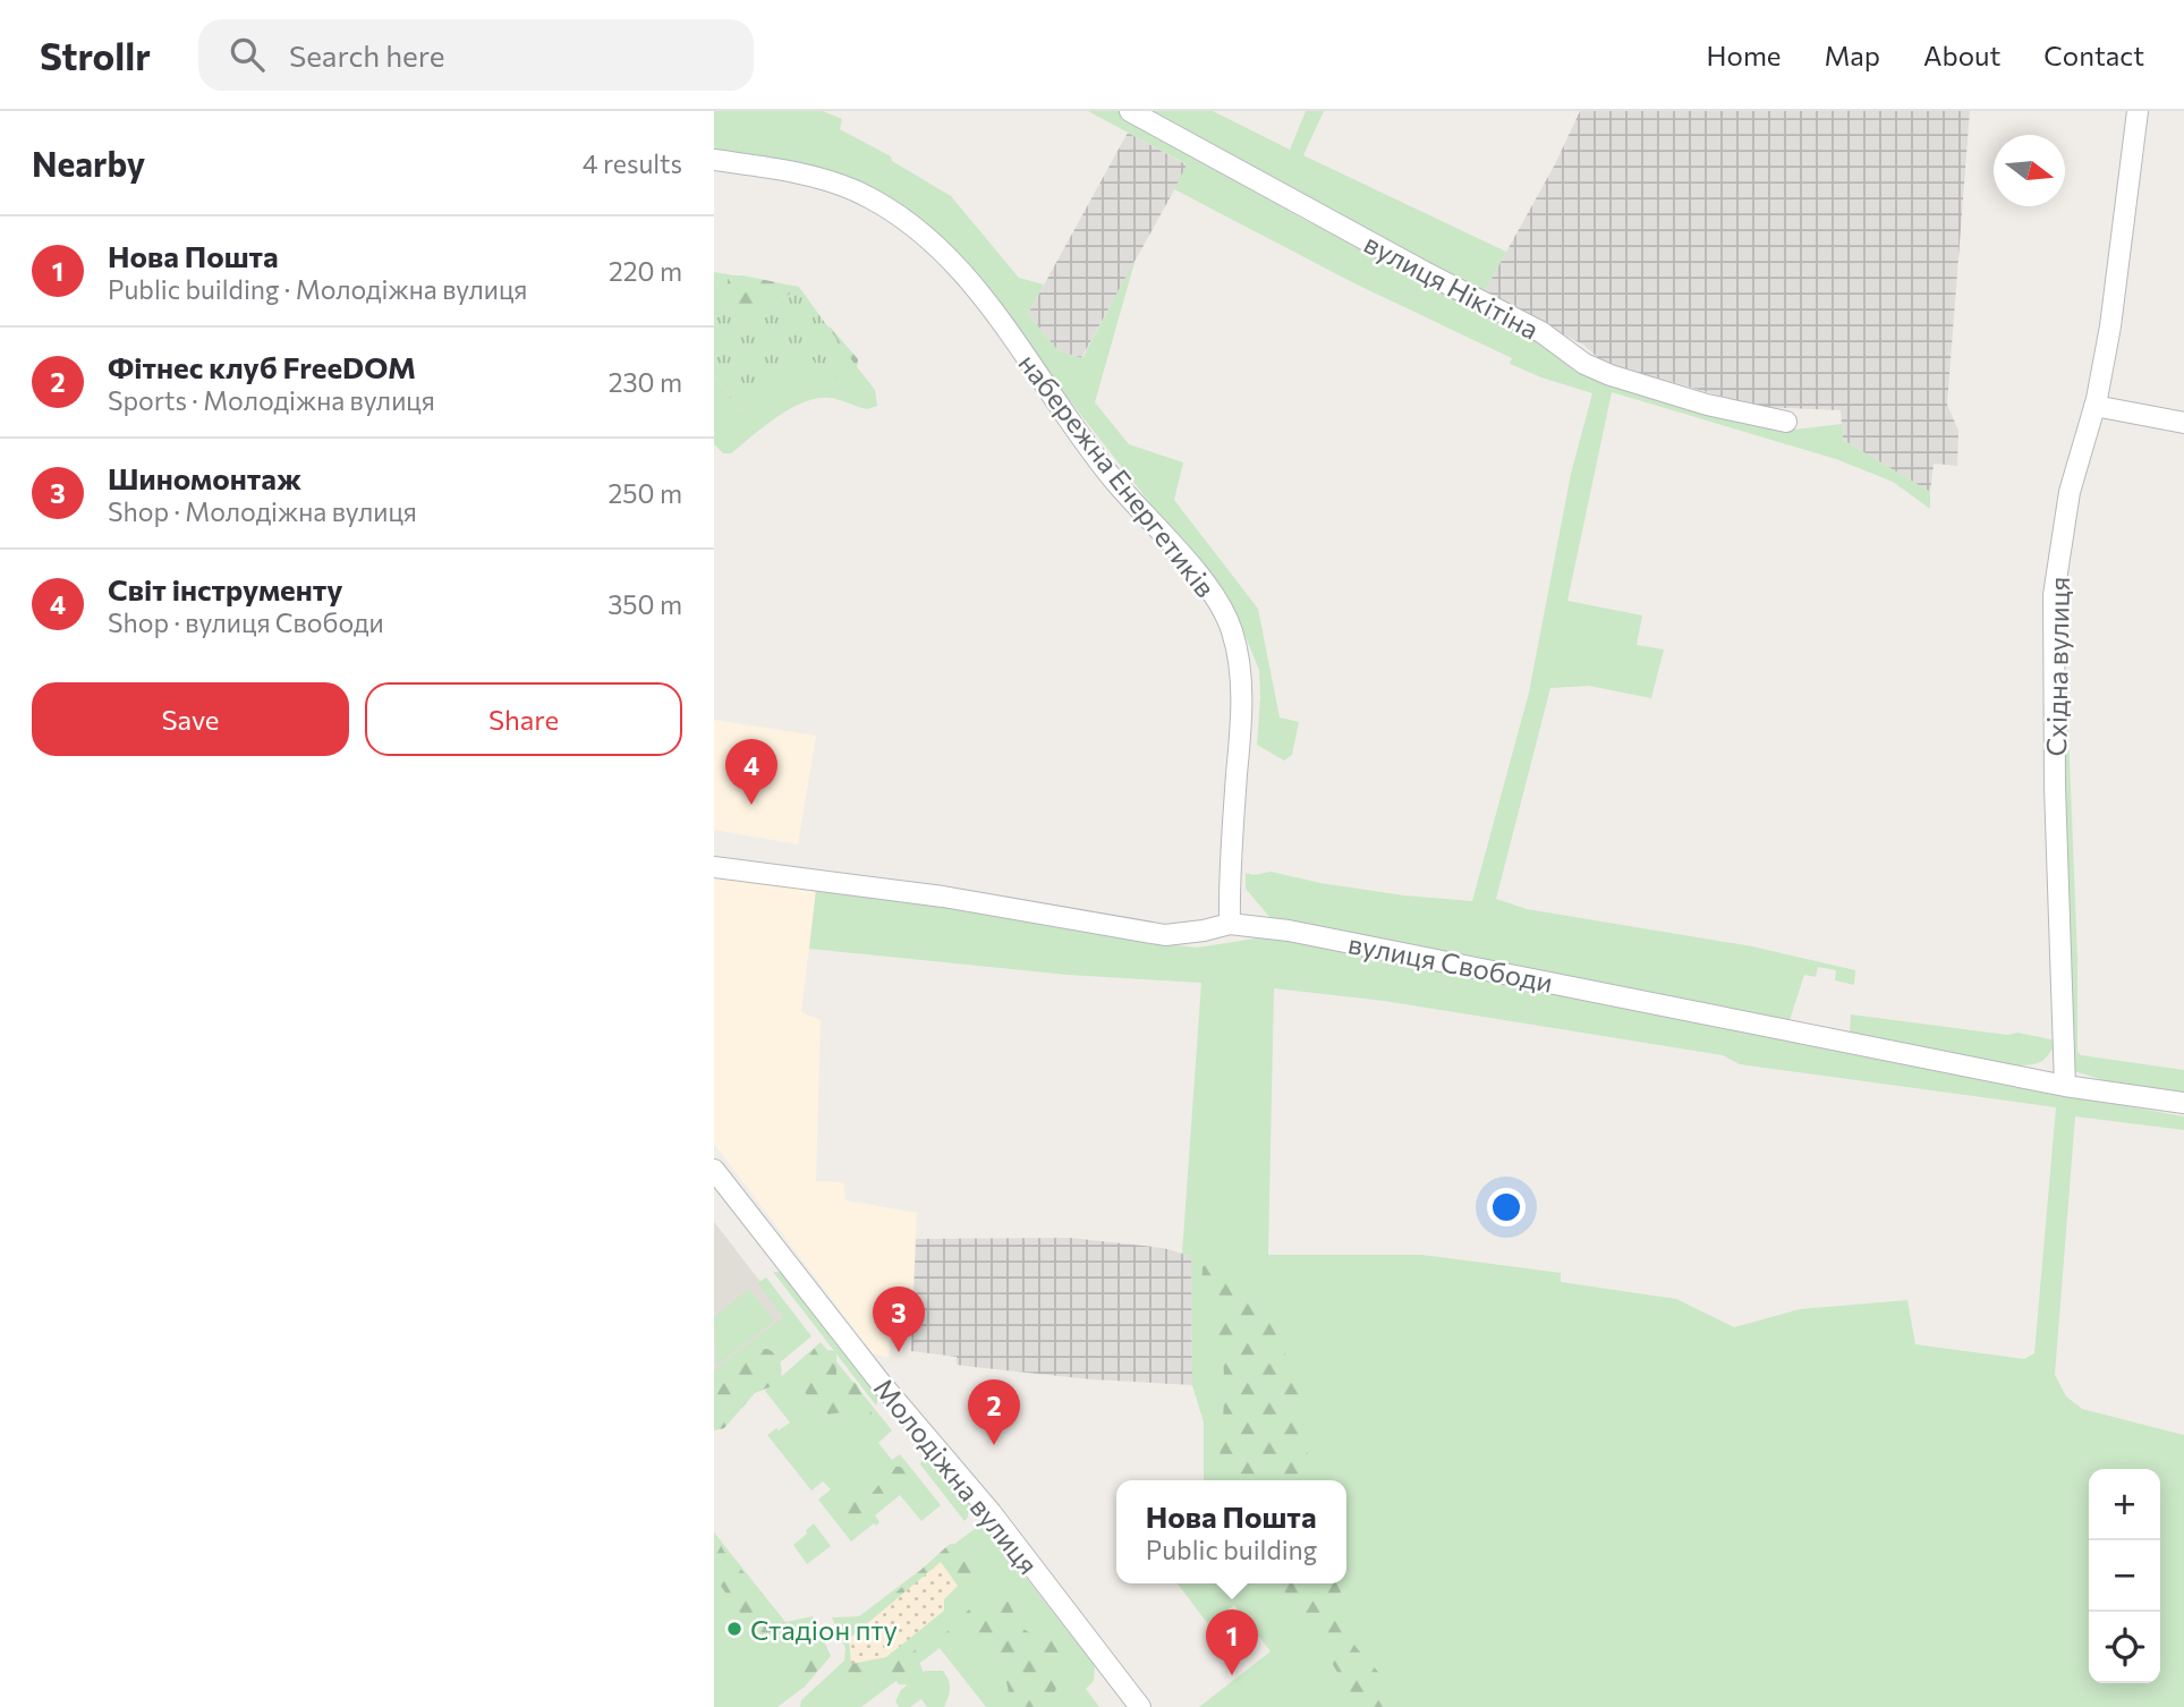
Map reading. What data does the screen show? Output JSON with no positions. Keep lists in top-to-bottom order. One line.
{"streets":{"street":["вулиця Нікітіна","набережна Енергетиків","Східна вулиця","вулиця Свободи","Молодіжна вулиця"]},"crossings":[["набережна Енергетиків","вулиця Свободи"],["Східна вулиця","вулиця Свободи"]],"places":["Стадіон пту"],"north":"right","page":{"header":"Strollr","search":"Search here","nav":["Home","Map","About","Contact"],"heading":["Nearby","4 results"],"list":[{"mark":"1","name":"Нова Пошта","note":"Public building · Молодіжна вулиця","value":"220 m"},{"mark":"2","name":"Фітнес клуб FreeDOM","note":"Sports · Молодіжна вулиця","value":"230 m"},{"mark":"3","name":"Шиномонтаж","note":"Shop · Молодіжна вулиця","value":"250 m"},{"mark":"4","name":"Світ інструменту","note":"Shop · вулиця Свободи","value":"350 m"}],"buttons":["Save","Share"],"pins":["4","3","2","1"],"map_buttons":["+","−"],"popup":["Нова Пошта","Public building"]}}
